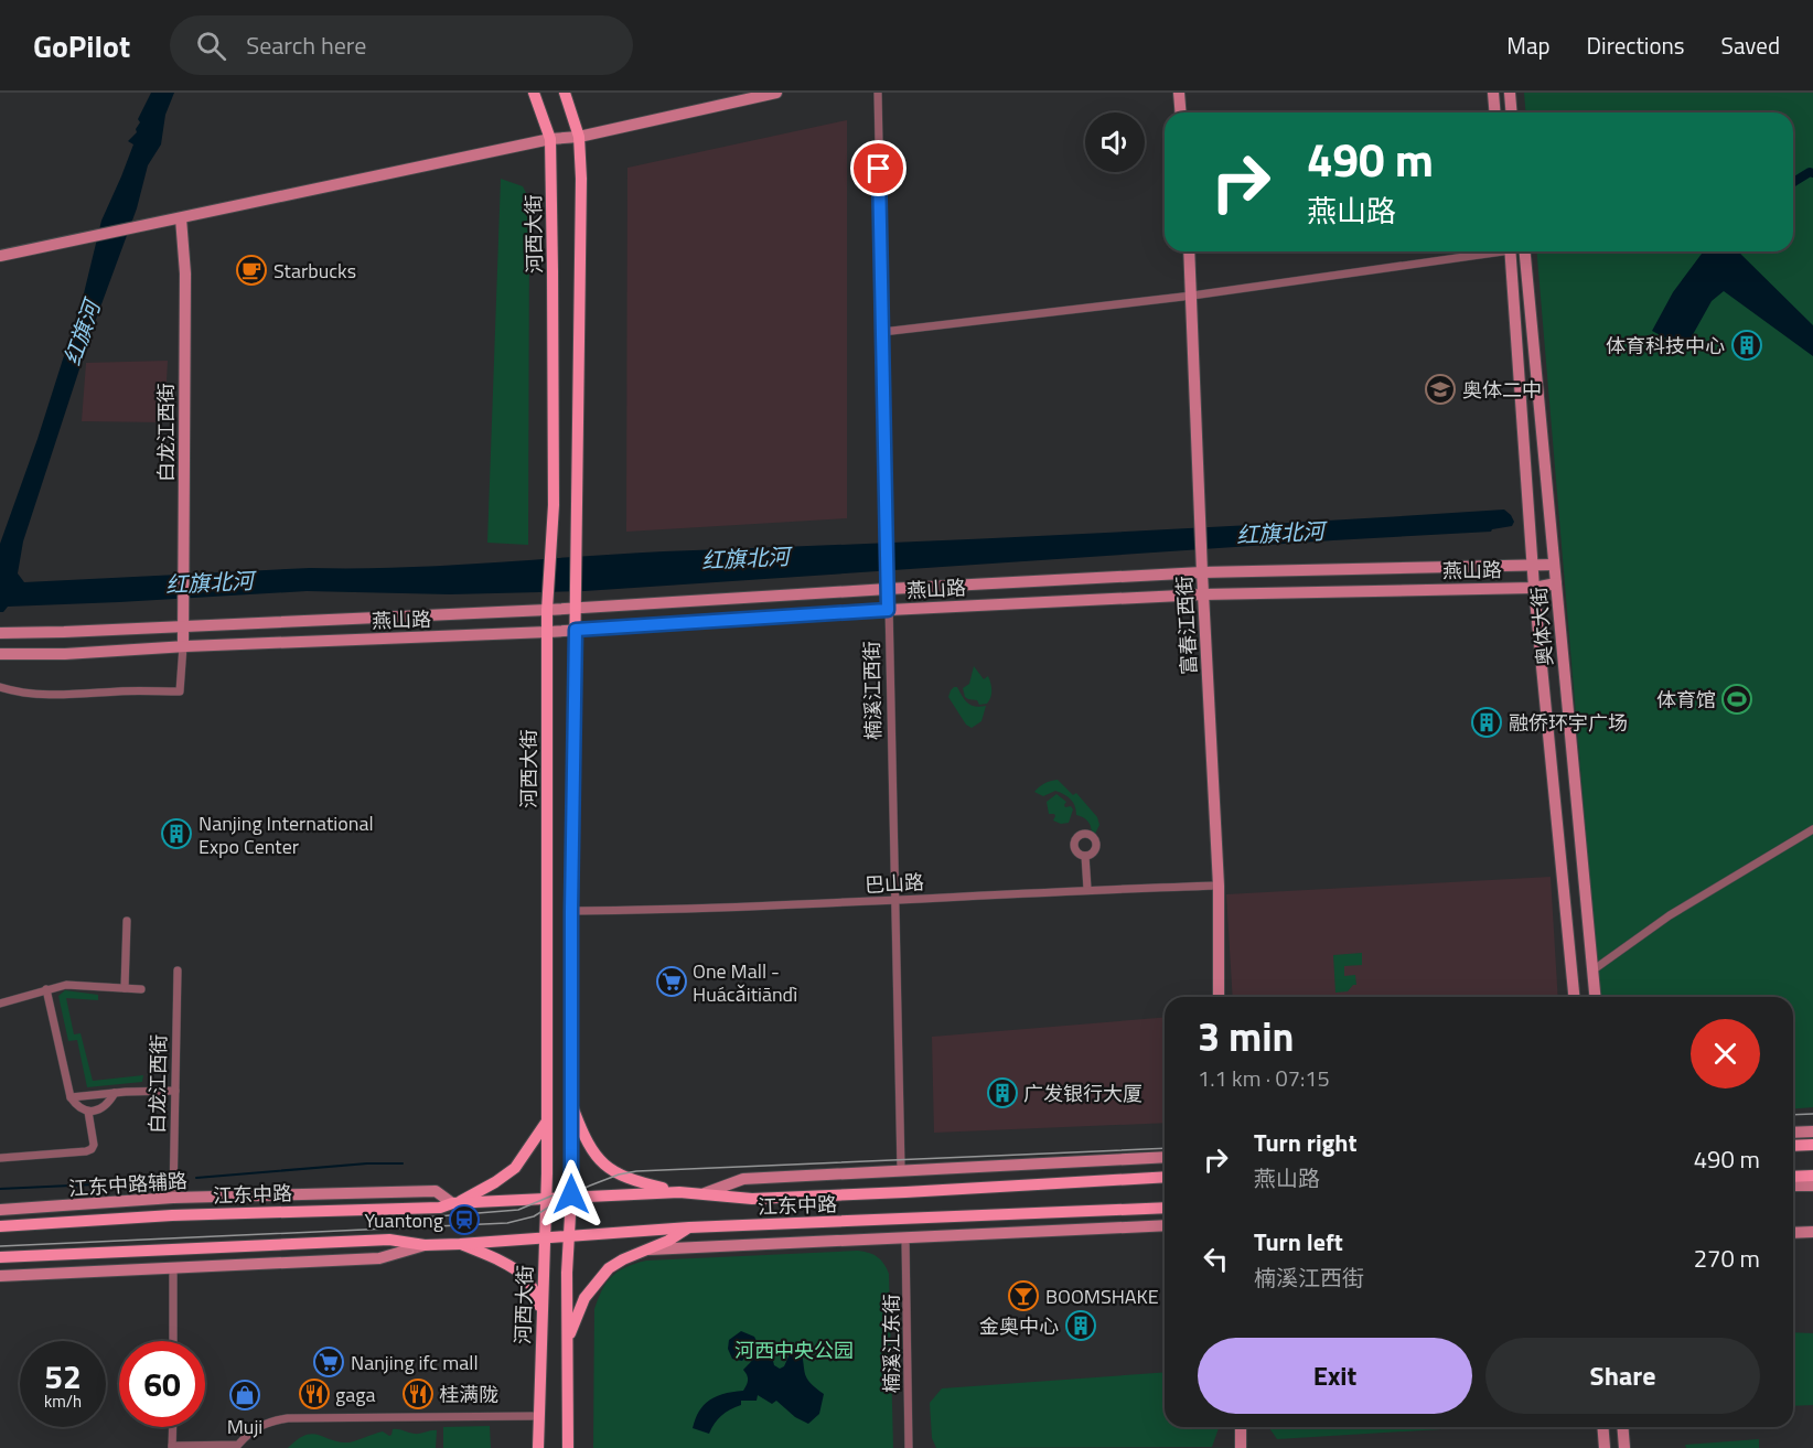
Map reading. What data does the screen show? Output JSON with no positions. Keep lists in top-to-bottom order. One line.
{"streets":{"main road":["河西大街","白龙江西街","燕山路","富春江西街","奥体大街","江东中路辅路","江东中路"],"street":["楠溪江西街","巴山路","楠溪江东街"]},"crossings":[["河西大街","燕山路"],["河西大街","江东中路"],["白龙江西街","燕山路"],["白龙江西街","江东中路辅路"],["燕山路","富春江西街"],["燕山路","奥体大街"],["燕山路","楠溪江西街"],["富春江西街","巴山路"],["楠溪江西街","巴山路"],["楠溪江西街","江东中路"],["江东中路辅路","江东中路"],["江东中路","楠溪江东街"]],"water":["红旗河","红旗北河"],"parks":["河西中央公园"],"places":{"cafe":["Starbucks"],"building":["体育科技中心","融侨环宇广场","Nanjing International Expo Center","广发银行大厦","金奥中心"],"school or university":["奥体二中"],"sports":["体育馆"],"supermarket":["One Mall - Huácǎitiāndì","Nanjing ifc mall"],"station":["Yuantong"],"bar":["BOOMSHAKE"],"restaurant":["gaga","桂满陇"],"shop":["Muji"]},"page":{"header":"GoPilot","search":"Search here","nav":["Map","Directions","Saved"],"turn":["490 m","燕山路"],"heading":["3 min","1.1 km · 07:15"],"list":[{"name":"Turn right","note":"燕山路","value":"490 m"},{"name":"Turn left","note":"楠溪江西街","value":"270 m"}],"buttons":["Exit","Share"],"speed":"52 km/h","limit":"60"}}
